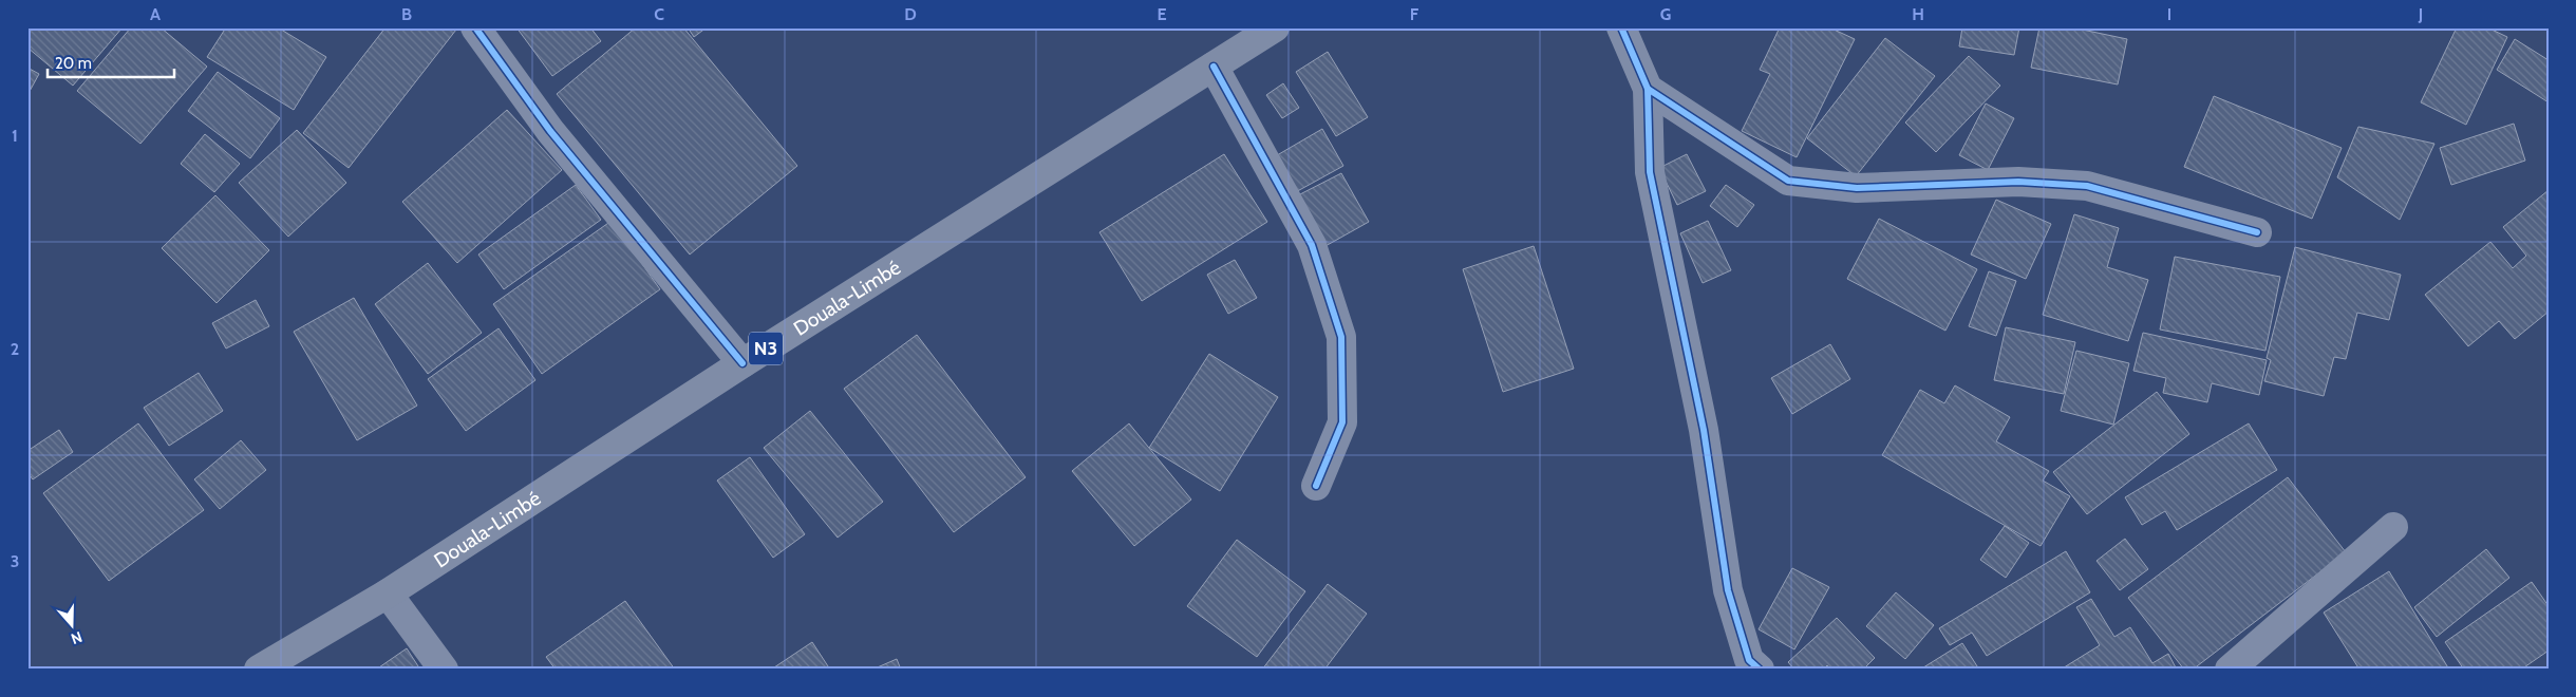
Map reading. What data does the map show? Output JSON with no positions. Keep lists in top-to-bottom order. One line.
{"streets":{"highway":["Douala-Limbé","N3"]},"scale_bar":"20 m","north":"bottom","grid":{"columns":["A","B","C","D","E","F","G","H","I","J"],"rows":["1","2","3"]}}
